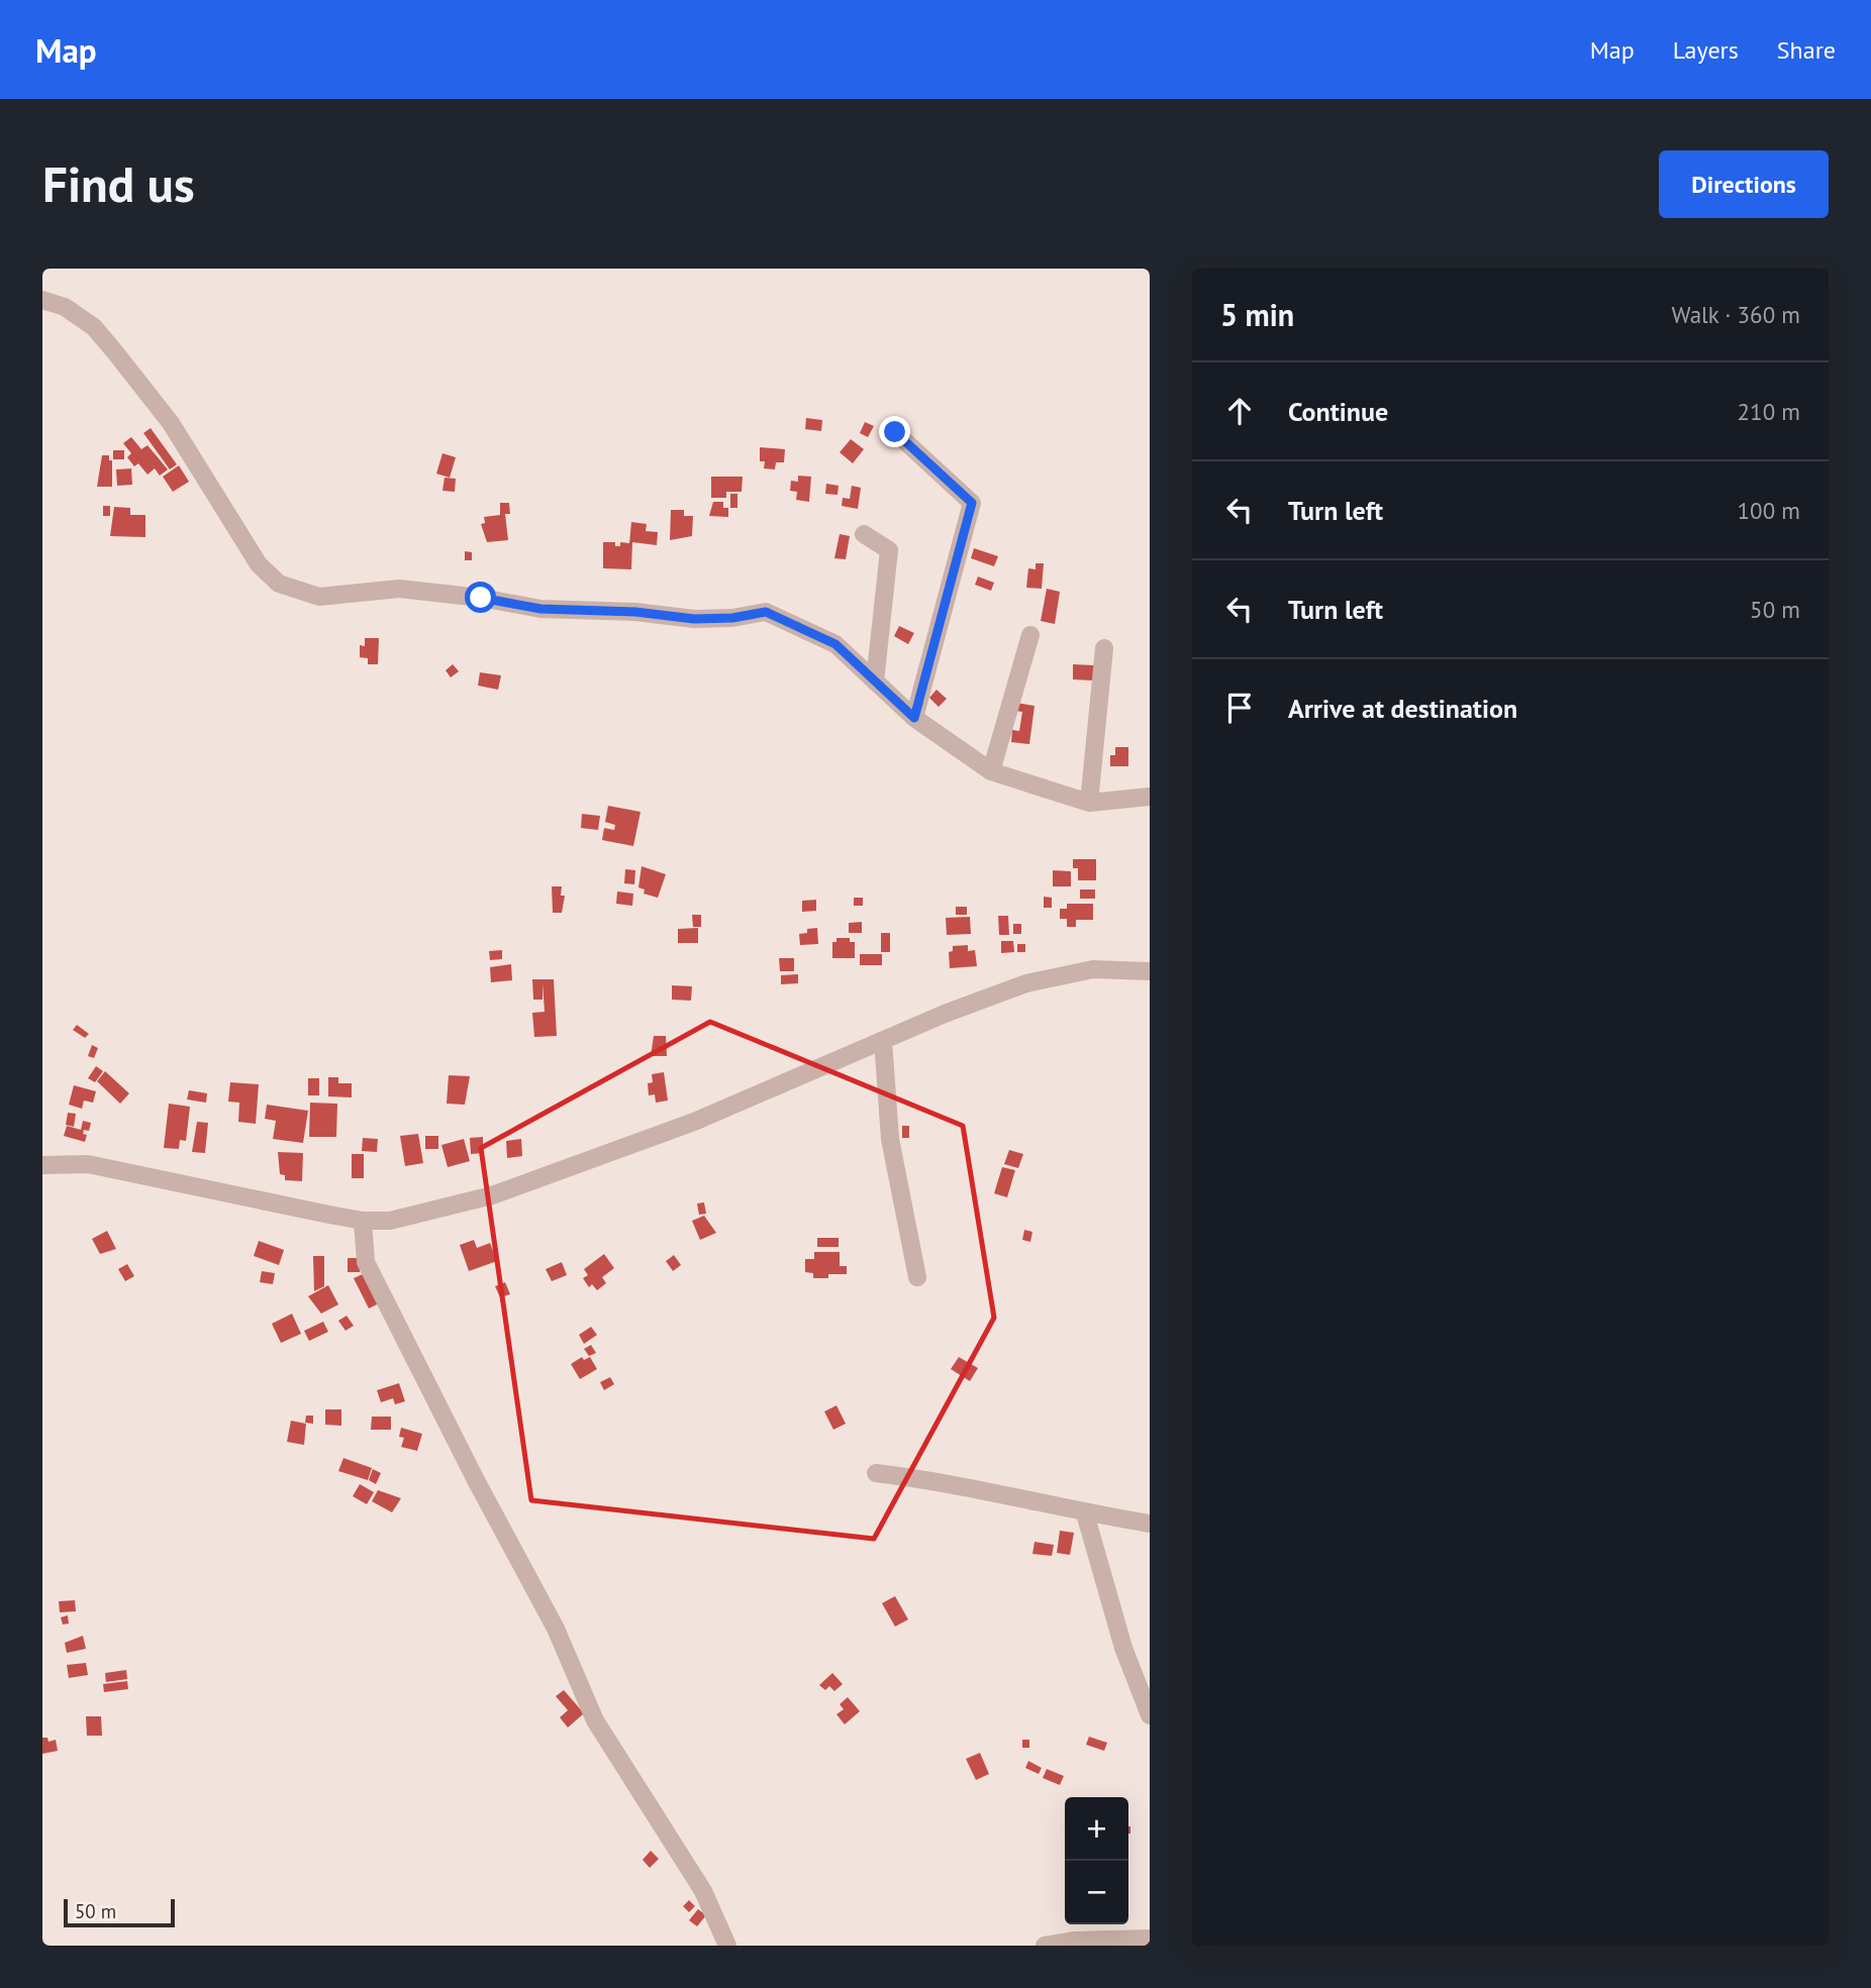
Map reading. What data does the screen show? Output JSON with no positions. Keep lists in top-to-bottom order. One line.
{"scale_bar":"50 m","page":{"header":"Map","nav":["Map","Layers","Share"],"buttons":"Directions","title":"Find us","heading":["5 min","Walk · 360 m"],"list":[["Continue","210 m"],["Turn left","100 m"],["Turn left","50 m"],"Arrive at destination"],"map_buttons":["+","−"],"scale":"50 m"}}
